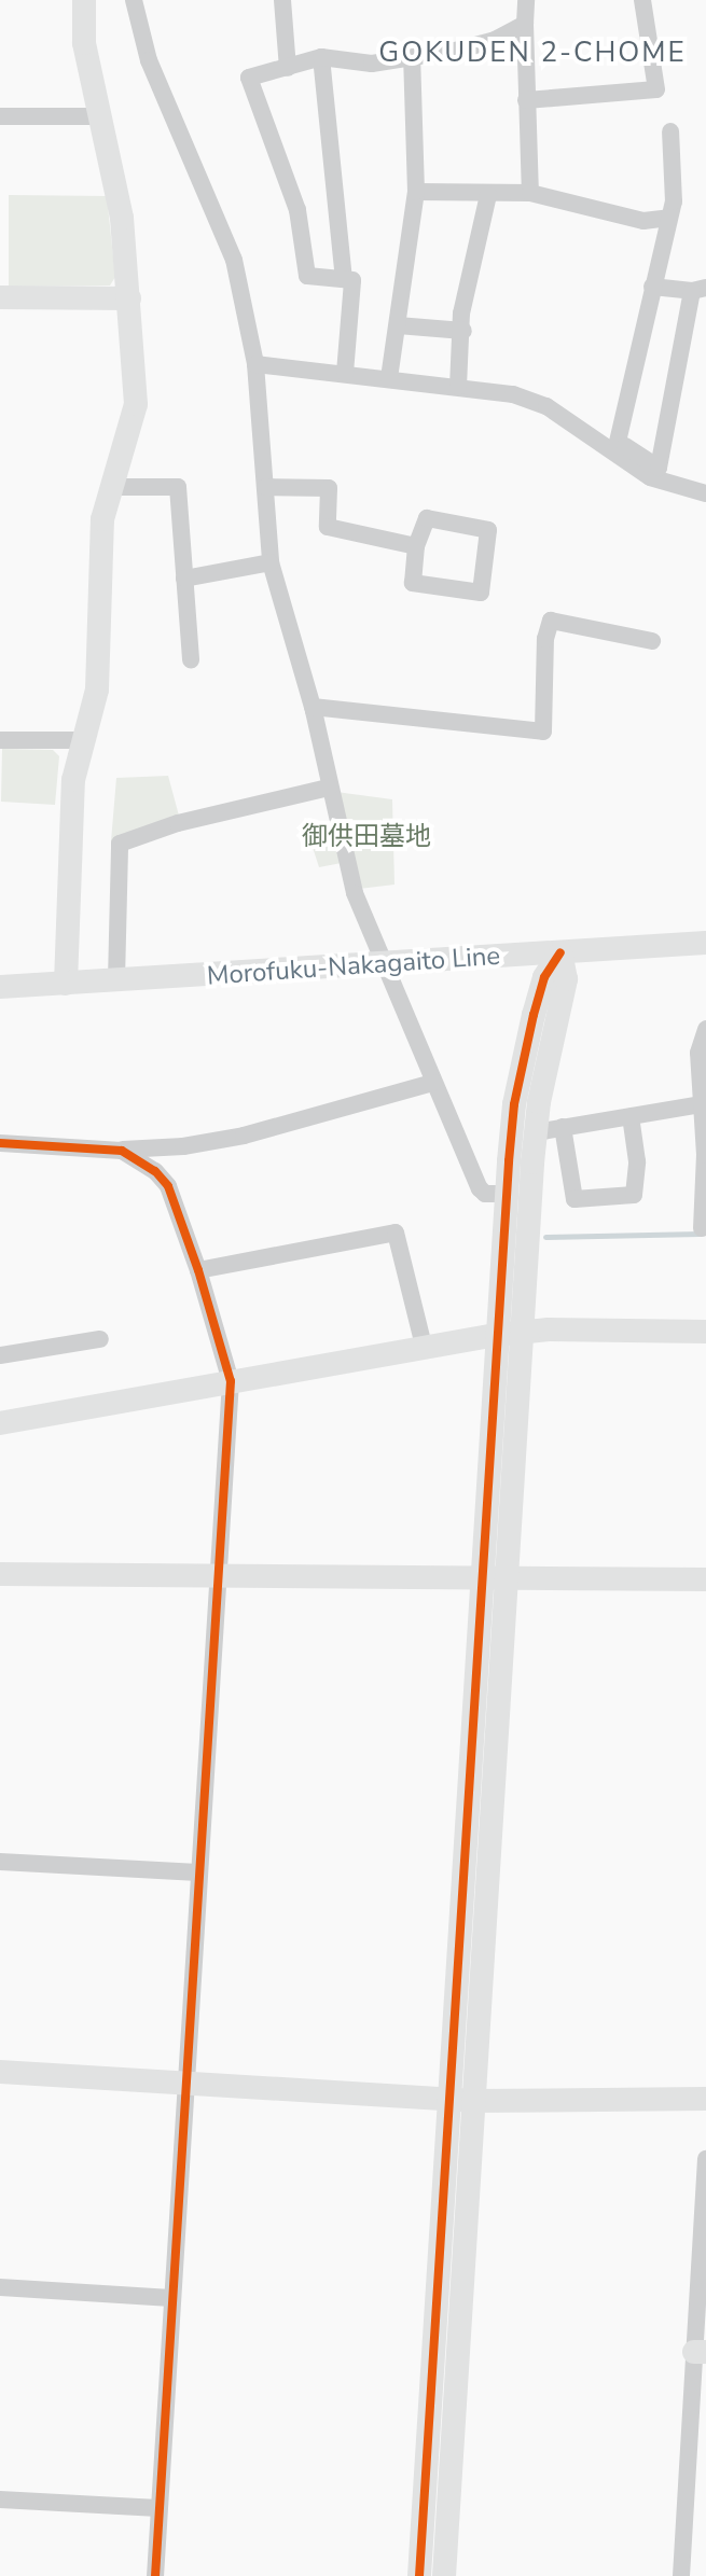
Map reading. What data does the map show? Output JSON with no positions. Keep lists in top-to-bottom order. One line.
{"streets":{"street":["Morofuku-Nakagaito Line"]},"districts":["GOKUDEN 2-CHOME"],"parks":["御供田墓地"]}
